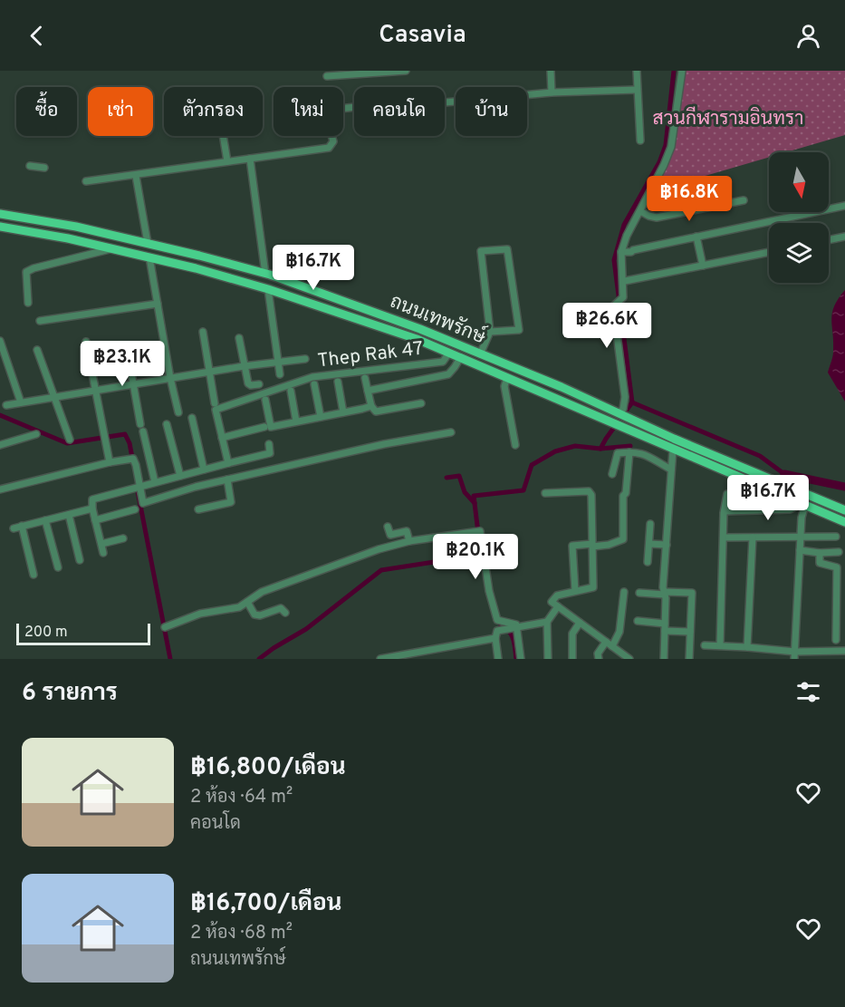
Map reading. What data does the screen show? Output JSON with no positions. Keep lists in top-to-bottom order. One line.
{"streets":{"main road":["ถนนเทพรักษ์"],"street":["Thep Rak 47"]},"crossings":[["ถนนเทพรักษ์","Thep Rak 47"]],"parks":["สวนกีฬารามอินทรา"],"scale_bar":"200 m","north":"bottom","page":{"header":"Casavia","chip":["ซื้อ","เช่า","ตัวกรอง","ใหม่","คอนโด","บ้าน"],"price":["฿16.8K","฿16.7K","฿26.6K","฿23.1K","฿16.7K","฿20.1K"],"scale":"200 m","heading":"6 รายการ","list":[{"name":"฿16,800/เดือน","note":"2 ห้อง · 64 m² · คอนโด"},{"name":"฿16,700/เดือน","note":"2 ห้อง · 68 m² · ถนนเทพรักษ์"}]}}
